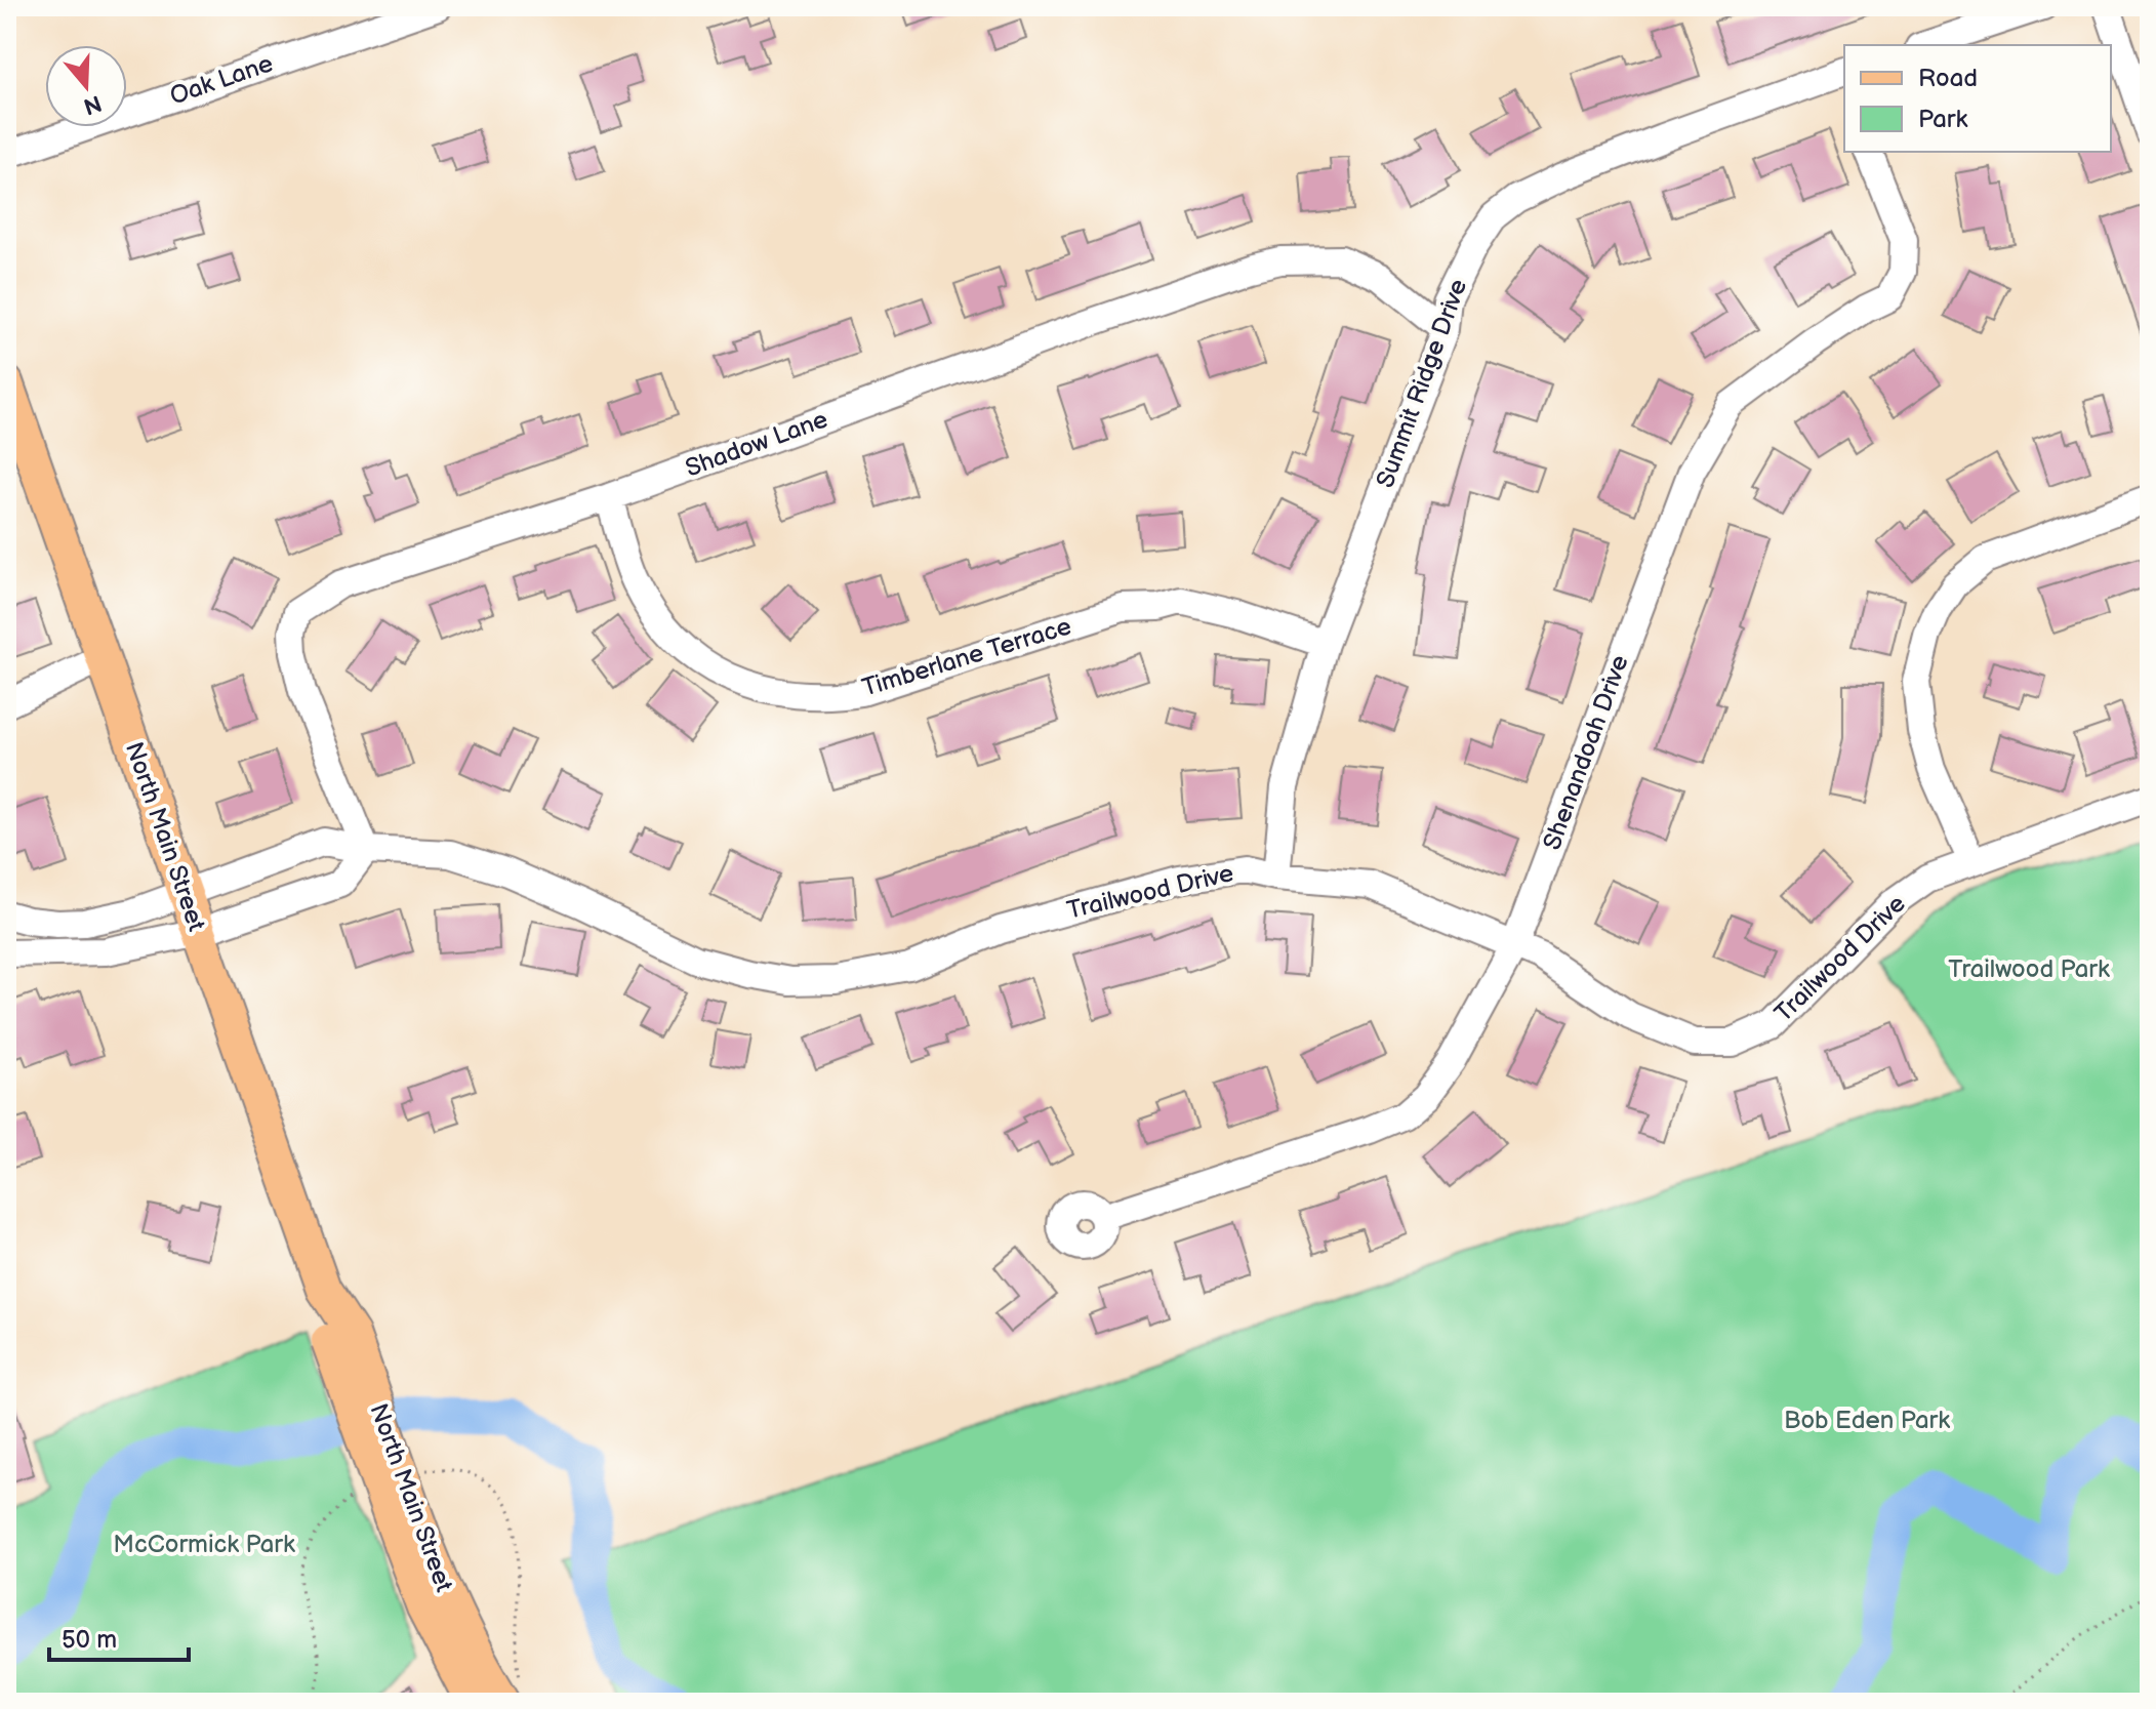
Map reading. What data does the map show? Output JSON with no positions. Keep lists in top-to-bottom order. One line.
{"streets":{"main road":["North Main Street"],"street":["Oak Lane","Summit Ridge Drive","Shadow Lane","Timberlane Terrace","Shenandoah Drive","Trailwood Drive"]},"crossings":[["Summit Ridge Drive","Shadow Lane"],["Summit Ridge Drive","Timberlane Terrace"],["Summit Ridge Drive","Trailwood Drive"],["Shadow Lane","Timberlane Terrace"],["Shadow Lane","Trailwood Drive"],["Shenandoah Drive","Trailwood Drive"],["North Main Street","Trailwood Drive"]],"parks":["Trailwood Park","Bob Eden Park","McCormick Park"],"legend":["Road","Park"],"scale_bar":"50 m","north":"bottom"}
